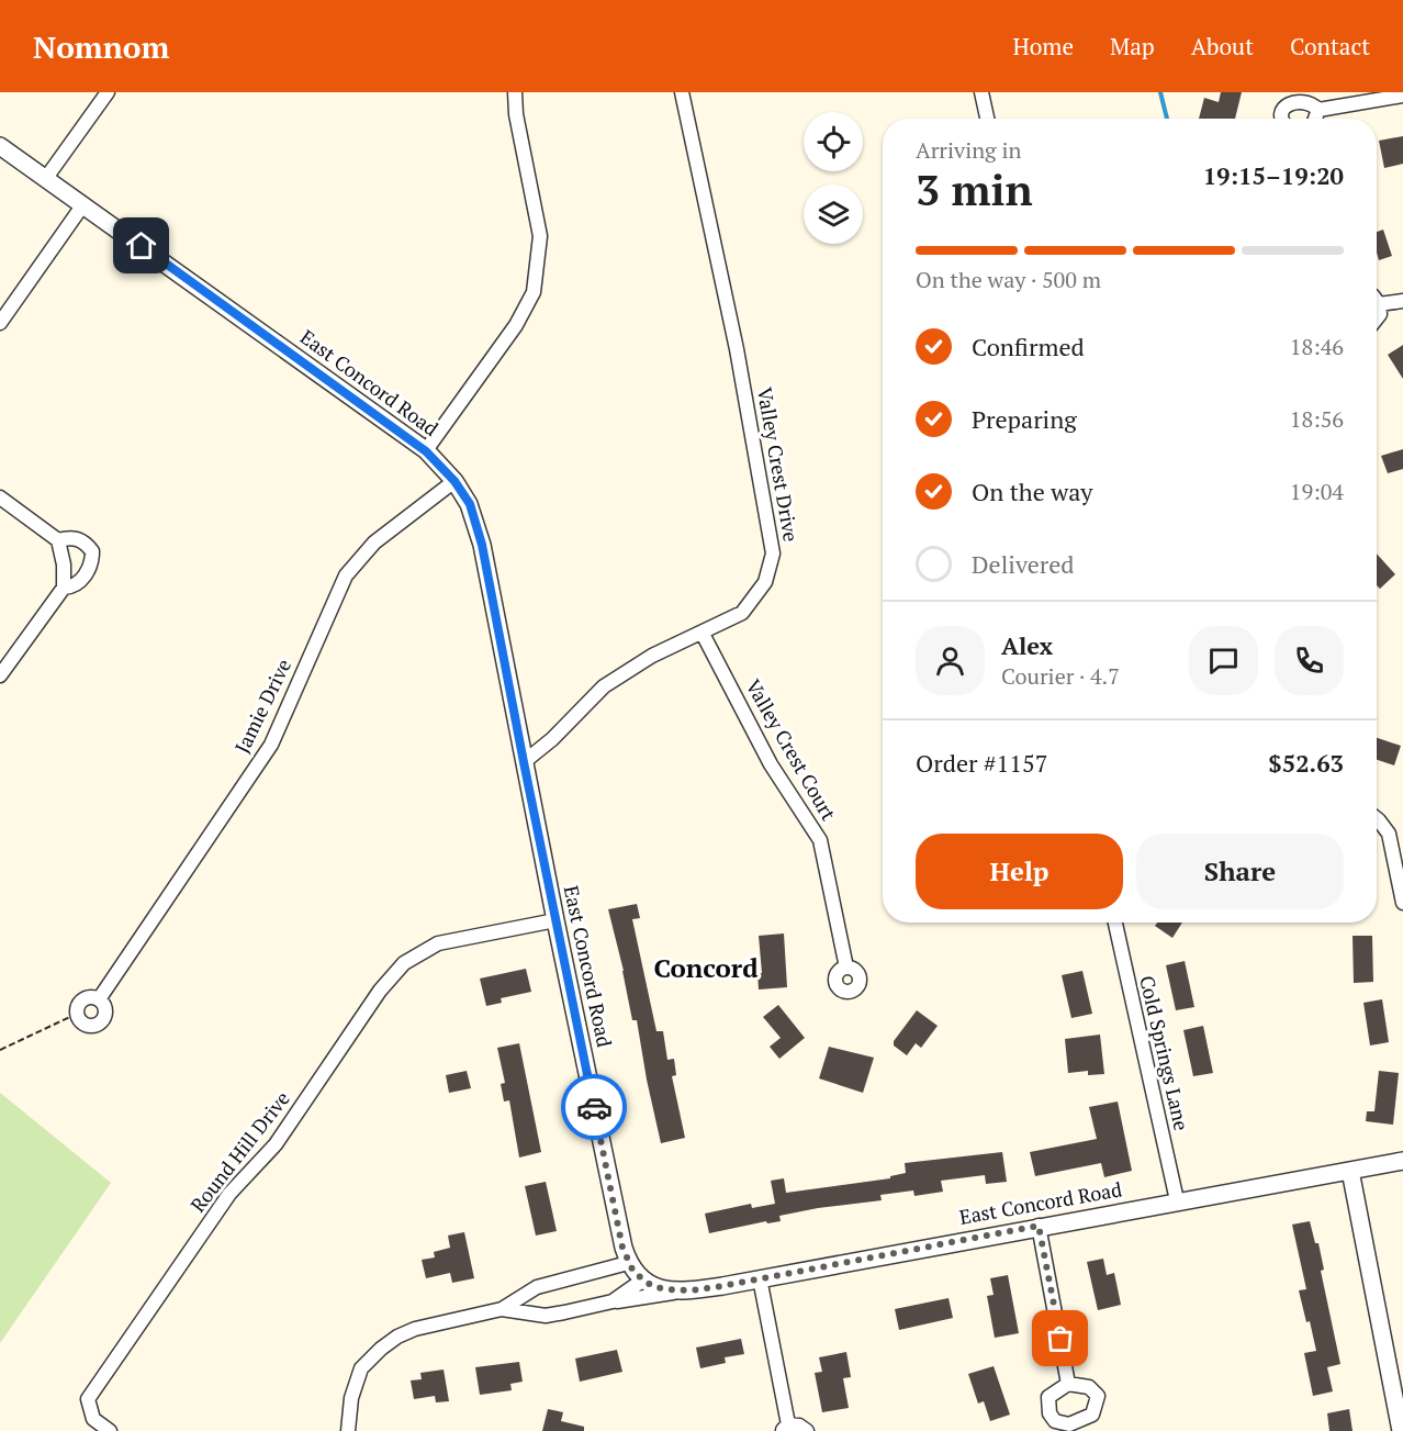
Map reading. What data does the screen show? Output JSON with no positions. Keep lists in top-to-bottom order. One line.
{"streets":{"street":["East Concord Road","Valley Crest Drive","Jamie Drive","Valley Crest Court","Cold Springs Lane","Round Hill Drive"]},"crossings":[["East Concord Road","Valley Crest Drive"],["East Concord Road","Jamie Drive"],["East Concord Road","Cold Springs Lane"],["East Concord Road","Round Hill Drive"],["Valley Crest Drive","Valley Crest Court"]],"districts":["Concord"],"page":{"header":"Nomnom","nav":["Home","Map","About","Contact"],"heading":["3 min","Arriving in","19:15–19:20"],"panel":["Alex","Courier · 4.7","Order #1157","$52.63"],"bar":"On the way · 500 m","list":[["Confirmed","18:46"],["Preparing","18:56"],["On the way","19:04"],"Delivered"],"buttons":["Help","Share"]}}
